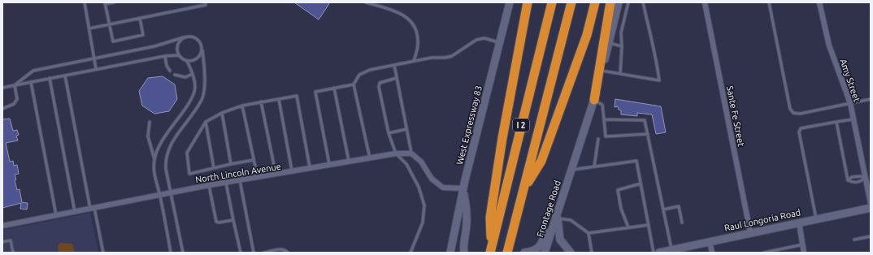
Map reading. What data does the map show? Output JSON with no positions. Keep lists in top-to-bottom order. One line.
{"streets":{"highway":["I 2"],"main road":["West Expressway 83","Frontage Road","Raul Longoria Road"],"street":["Amy Street","Sante Fe Street","North Lincoln Avenue"]},"crossings":[["Sante Fe Street","Raul Longoria Road"]]}
